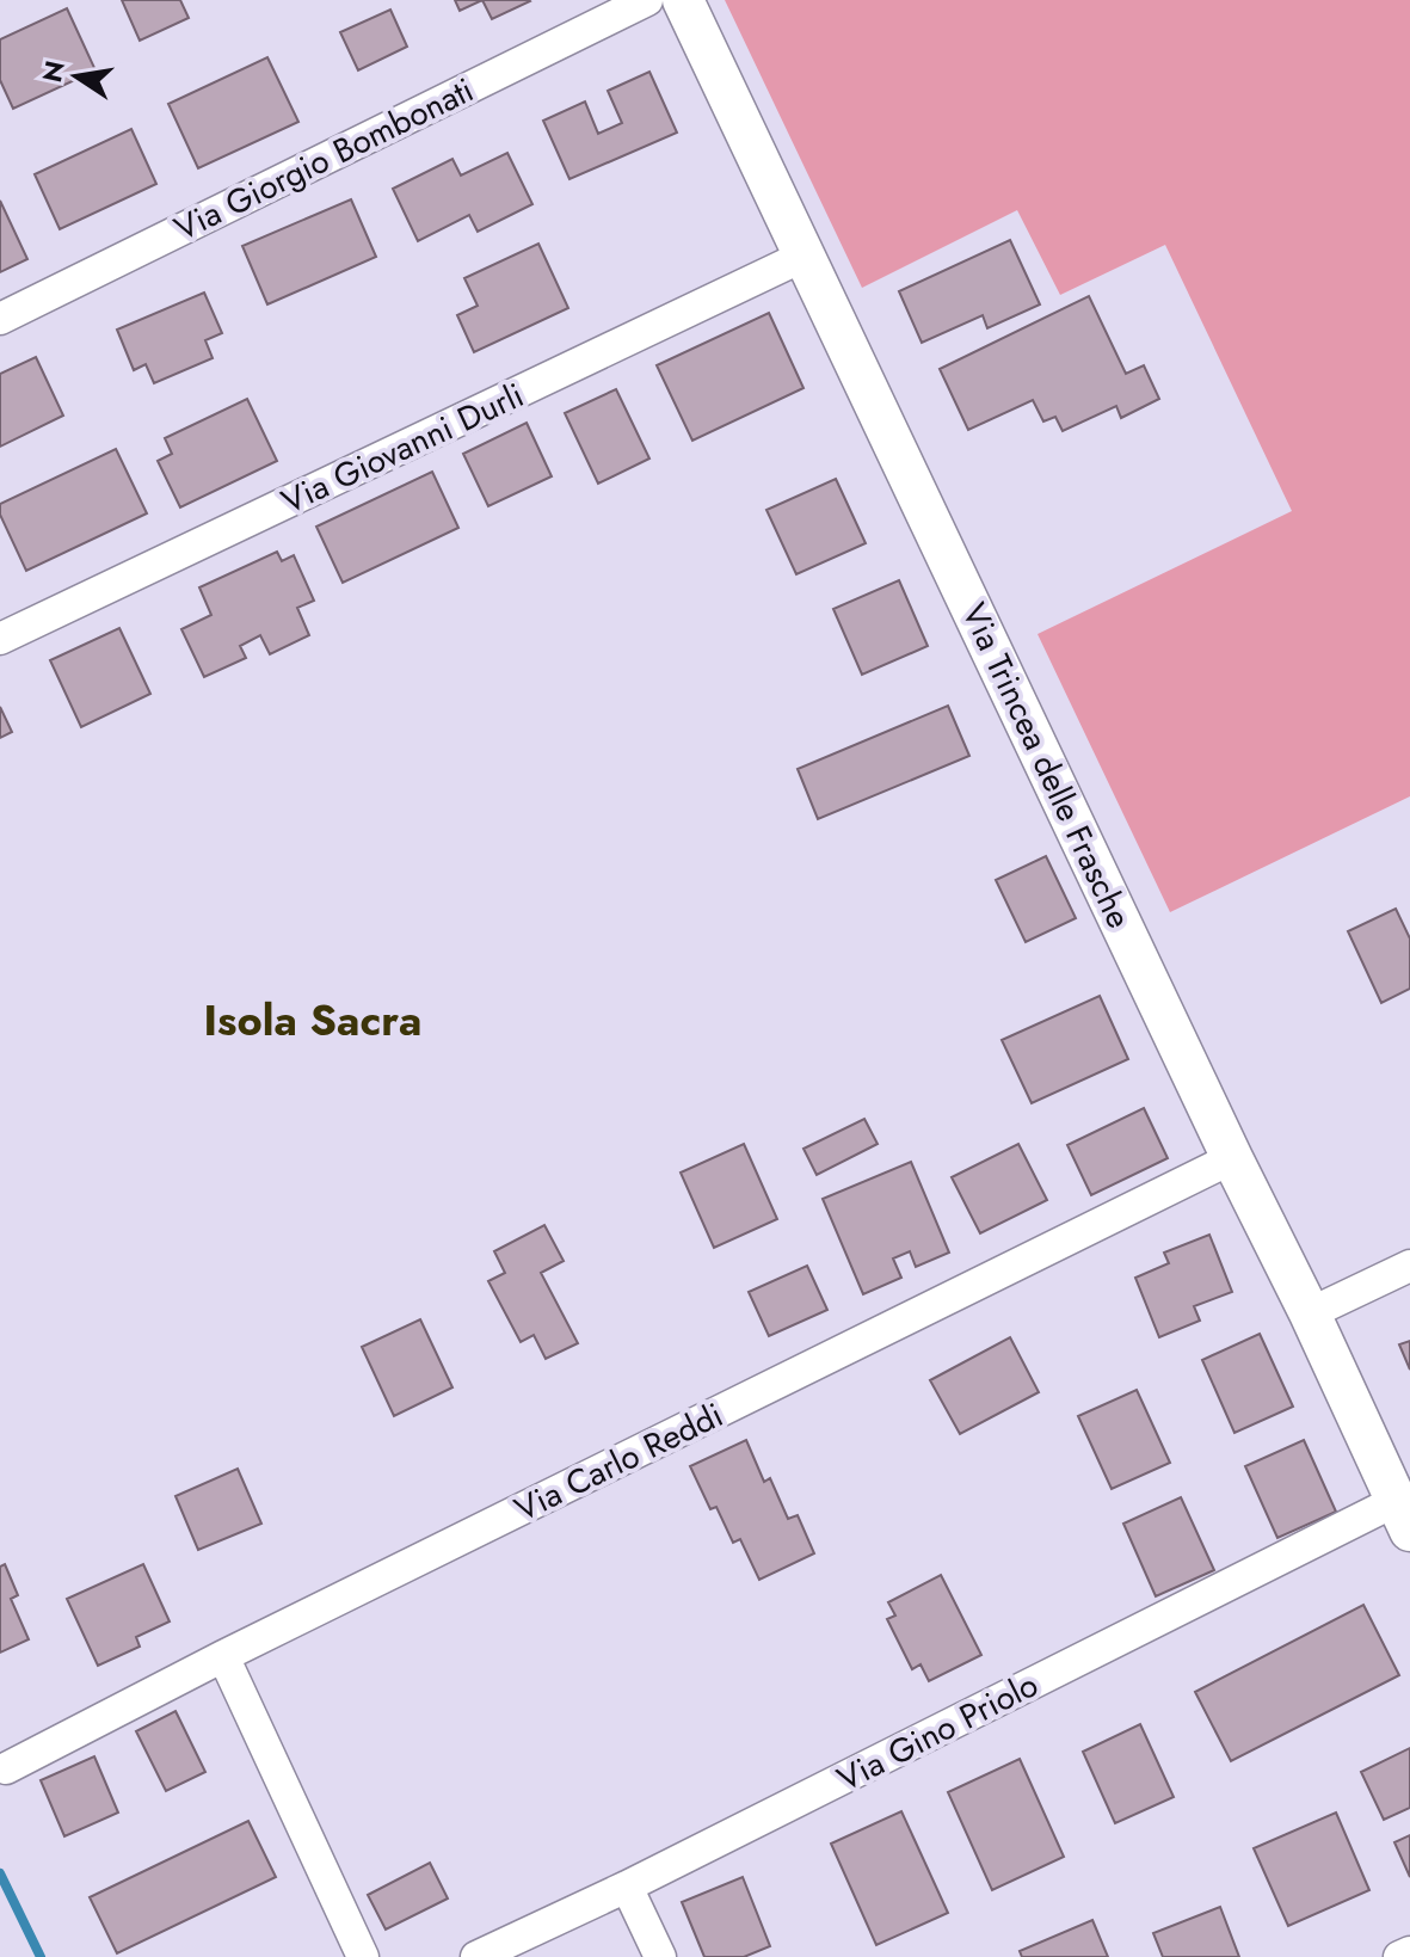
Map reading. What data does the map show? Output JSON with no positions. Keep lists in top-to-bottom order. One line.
{"streets":{"street":["Via Giorgio Bombonati","Via Giovanni Durli","Via Trincea delle Frasche","Via Carlo Reddi","Via Gino Priolo"]},"crossings":[["Via Giovanni Durli","Via Trincea delle Frasche"],["Via Trincea delle Frasche","Via Carlo Reddi"],["Via Trincea delle Frasche","Via Gino Priolo"]],"districts":["Isola Sacra"],"north":"left"}
